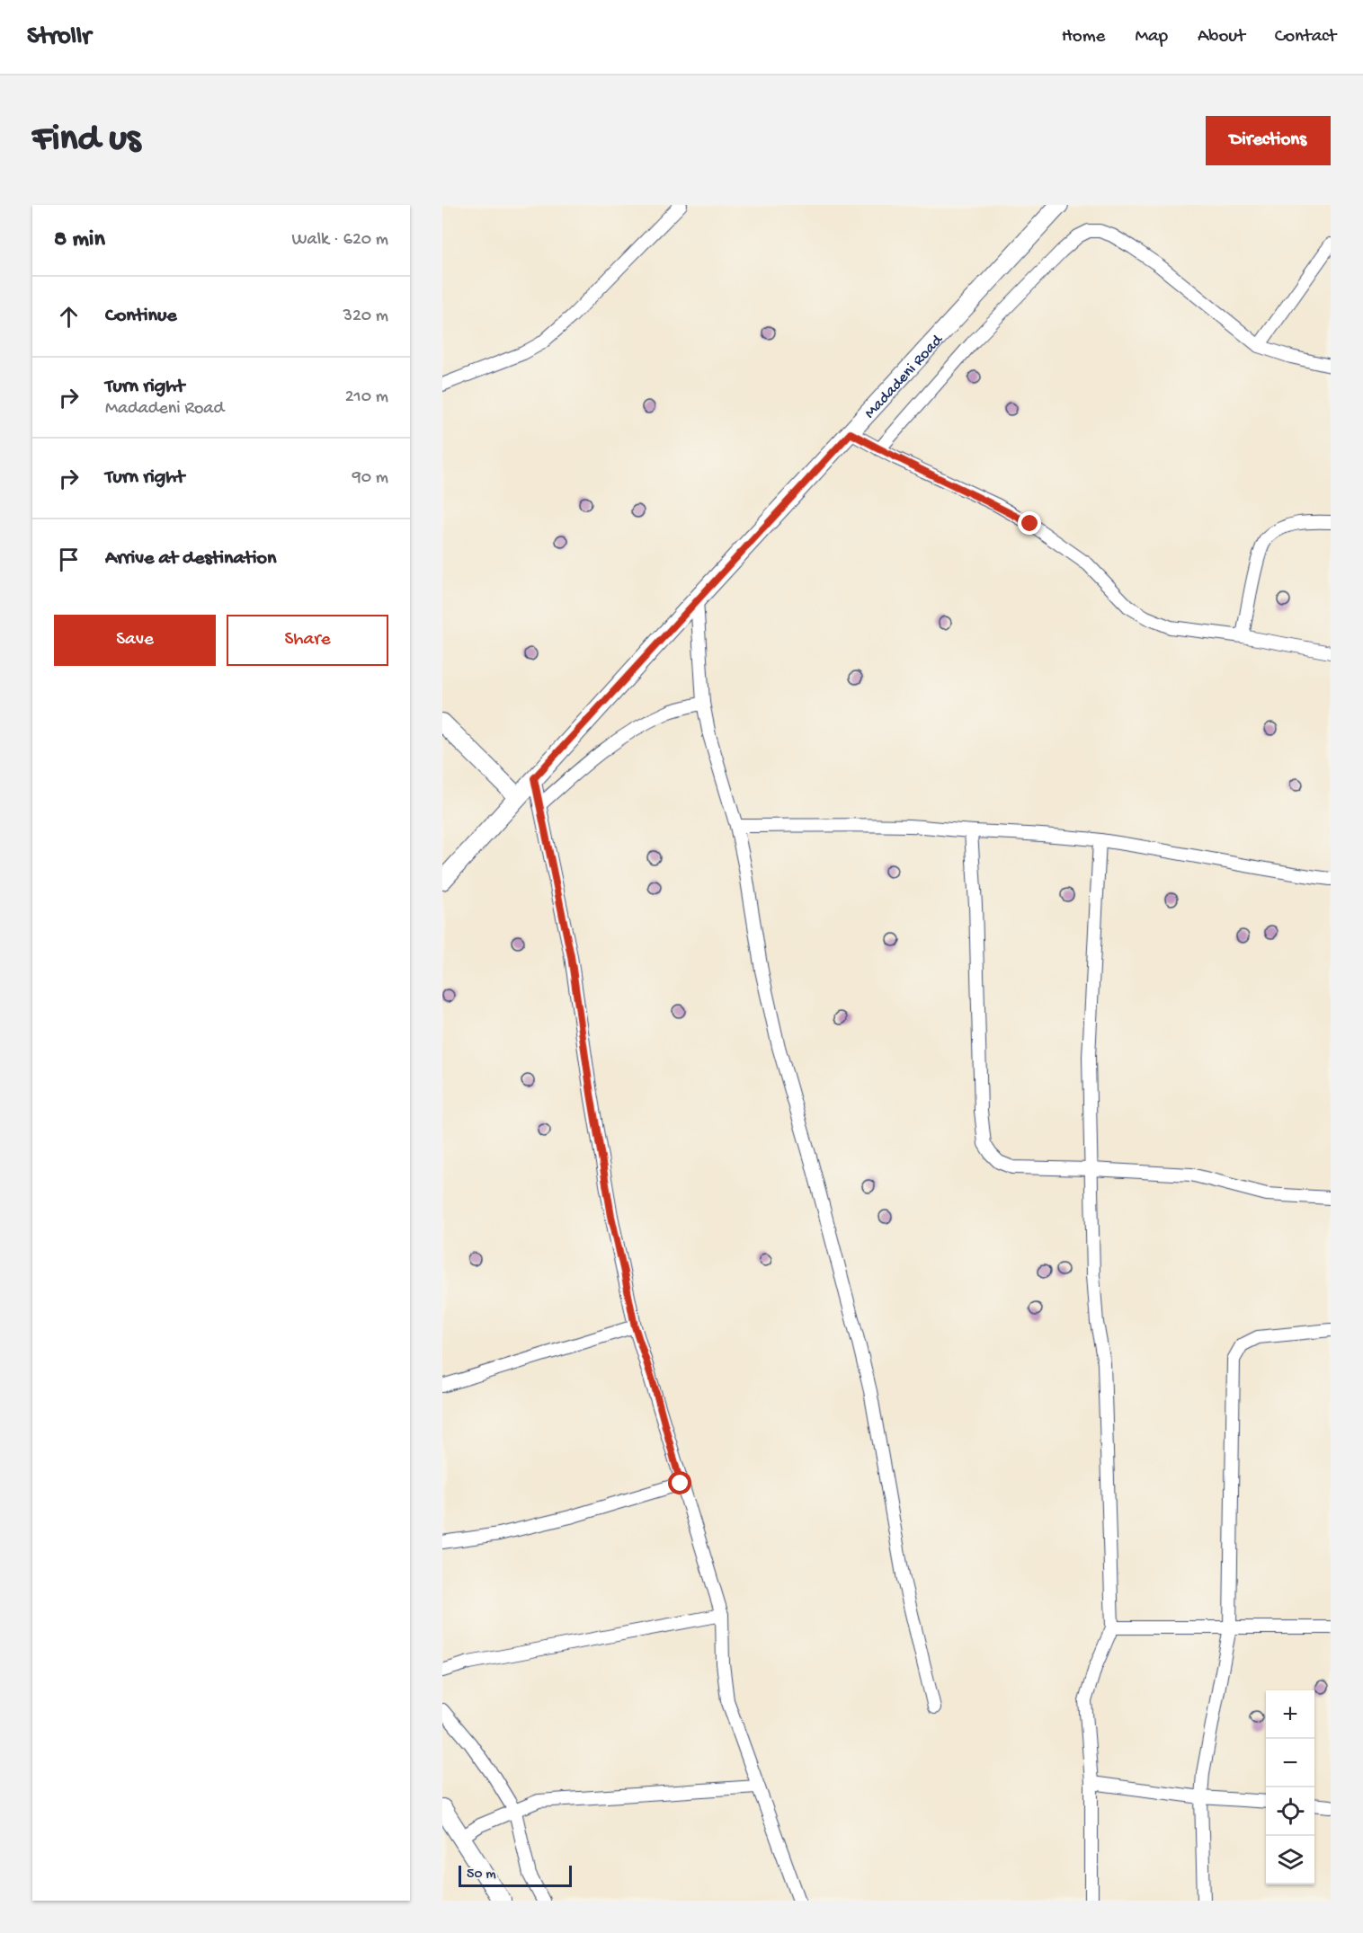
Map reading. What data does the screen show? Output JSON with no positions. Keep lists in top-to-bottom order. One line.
{"streets":{"street":["Madadeni Road"]},"scale_bar":"50 m","page":{"header":"Strollr","nav":["Home","Map","About","Contact"],"buttons":["Directions",["Save","Share"]],"title":"Find us","heading":["8 min","Walk · 620 m"],"list":[["Continue","320 m"],["Turn right","Madadeni Road","210 m"],["Turn right","90 m"],"Arrive at destination"],"map_buttons":["+","−"],"scale":"50 m"}}
